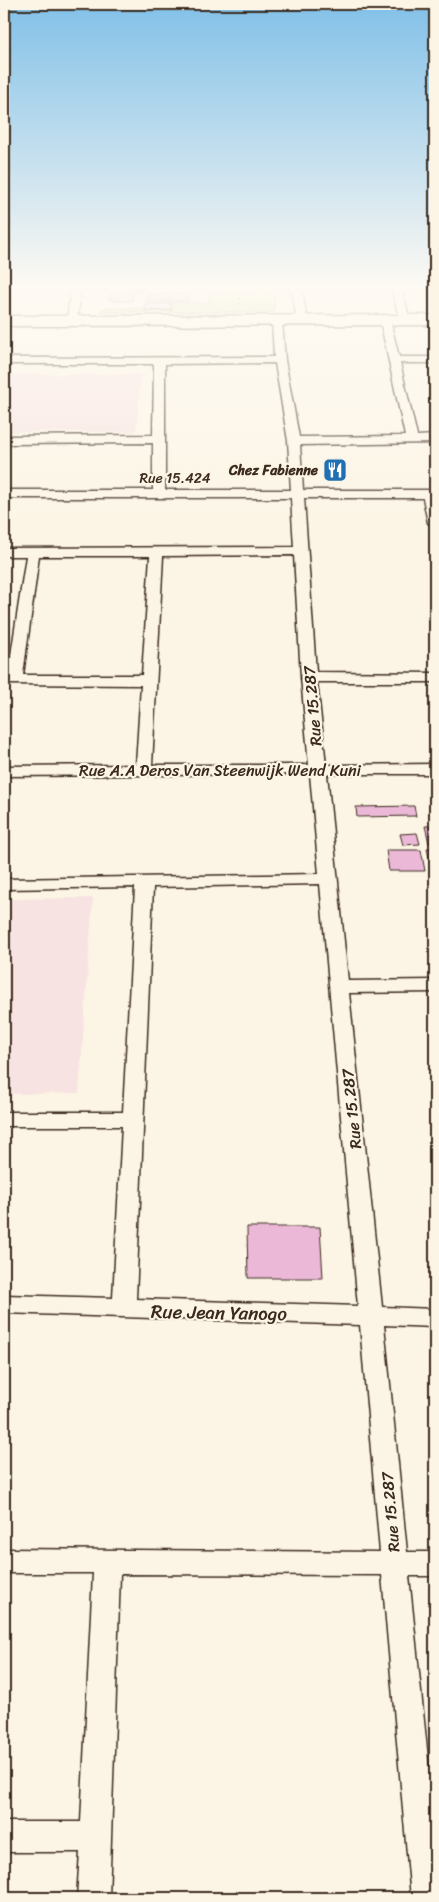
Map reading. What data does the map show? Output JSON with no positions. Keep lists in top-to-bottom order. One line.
{"streets":{"street":["Rue 15.424","Rue 15.287","Rue A.A Deros Van Steenwijk Wend Kuni","Rue Jean Yanogo"]},"crossings":[["Rue 15.424","Rue 15.287"],["Rue 15.287","Rue A.A Deros Van Steenwijk Wend Kuni"],["Rue 15.287","Rue Jean Yanogo"]],"places":{"restaurant":["Chez Fabienne"]}}
